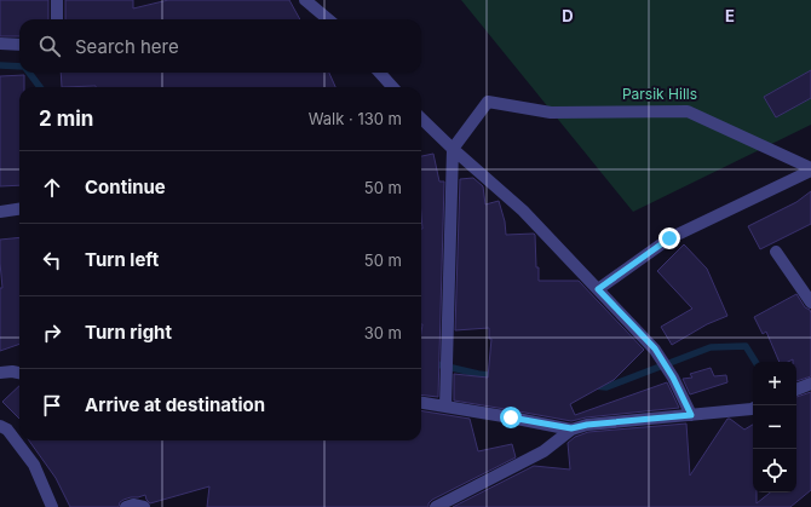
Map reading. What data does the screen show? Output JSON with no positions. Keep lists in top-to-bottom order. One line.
{"parks":["Parsik Hills"],"page":{"search":"Search here","heading":["2 min","Walk · 130 m"],"list":[["Continue","50 m"],["Turn left","50 m"],["Turn right","30 m"],"Arrive at destination"],"map_buttons":["+","−"]},"grid":{"columns":["D","E"]}}
